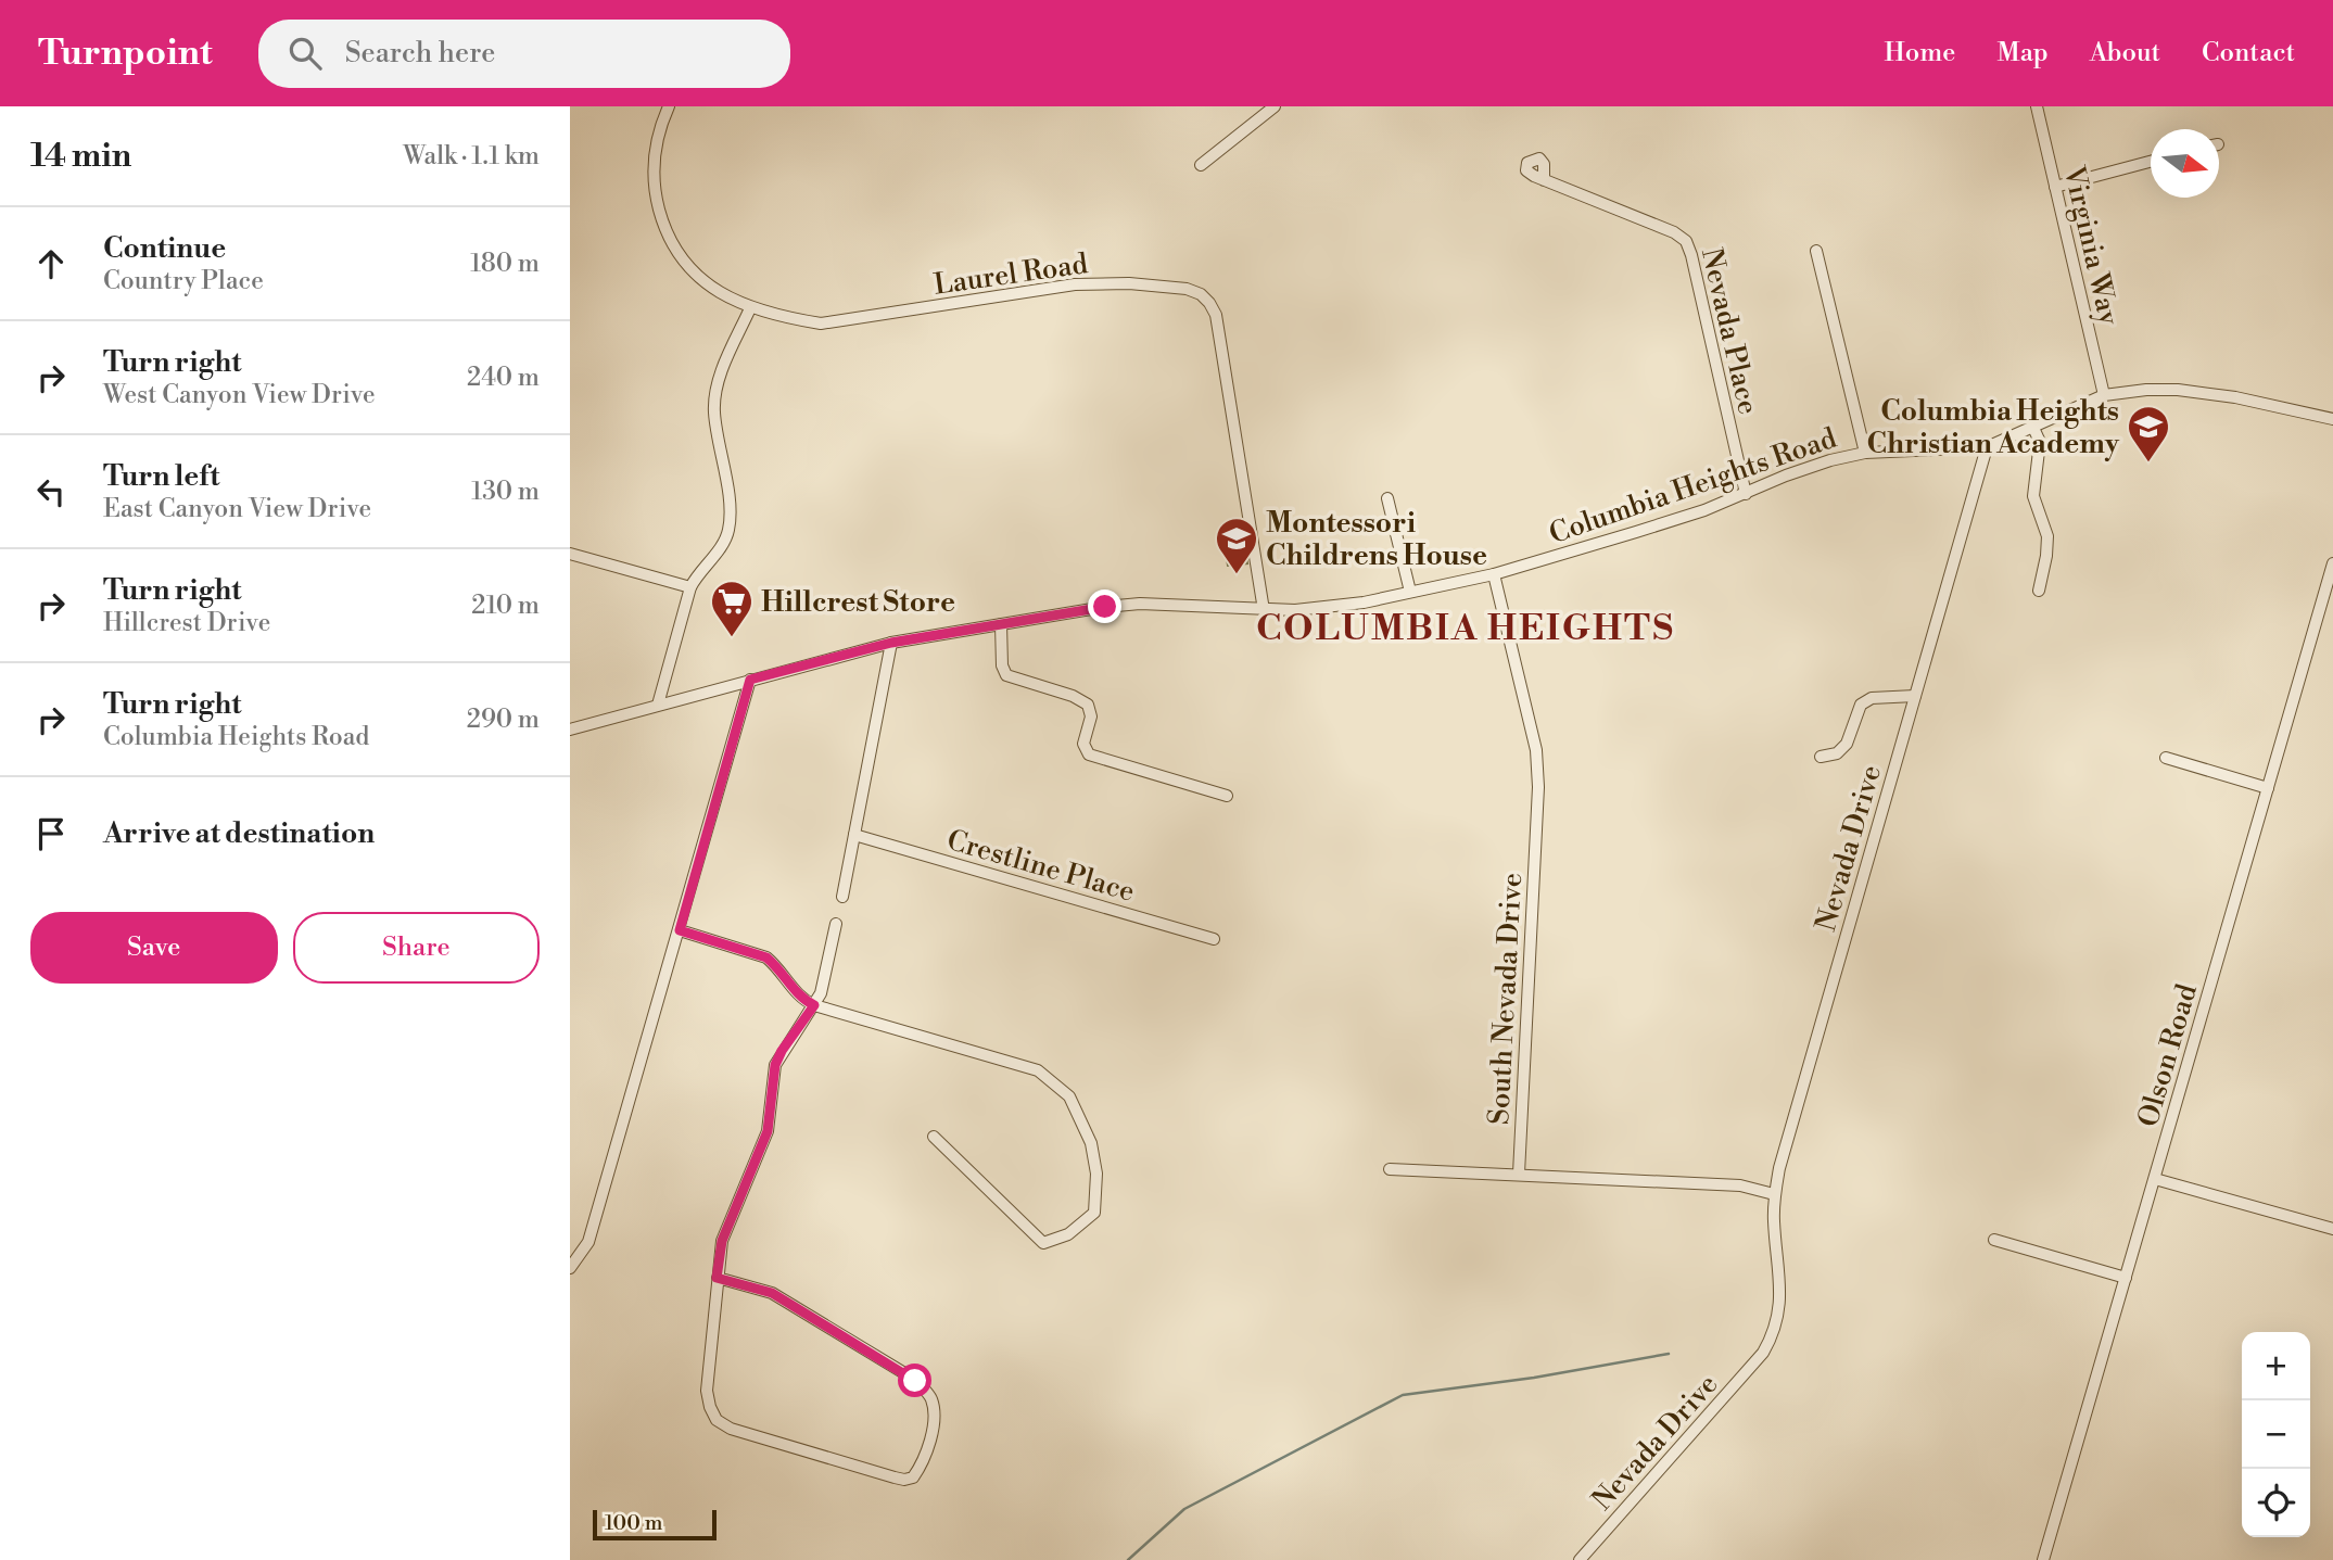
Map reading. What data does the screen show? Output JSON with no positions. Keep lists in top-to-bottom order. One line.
{"streets":{"street":["Virginia Way","Laurel Road","Nevada Place","Columbia Heights Road","Nevada Drive","Crestline Place","South Nevada Drive","Olson Road"]},"crossings":[["Virginia Way","Columbia Heights Road"],["Laurel Road","Columbia Heights Road"],["Nevada Place","Columbia Heights Road"],["Columbia Heights Road","Nevada Drive"],["Columbia Heights Road","South Nevada Drive"]],"districts":["COLUMBIA HEIGHTS"],"places":{"school or university":["Columbia Heights Christian Academy","Montessori Childrens House"],"supermarket":["Hillcrest Store"]},"scale_bar":"100 m","north":"right","page":{"header":"Turnpoint","search":"Search here","nav":["Home","Map","About","Contact"],"heading":["14 min","Walk · 1.1 km"],"list":[["Continue","Country Place","180 m"],["Turn right","West Canyon View Drive","240 m"],["Turn left","East Canyon View Drive","130 m"],["Turn right","Hillcrest Drive","210 m"],["Turn right","Columbia Heights Road","290 m"],"Arrive at destination"],"buttons":["Save","Share"],"map_buttons":["+","−"],"scale":"100 m"}}
